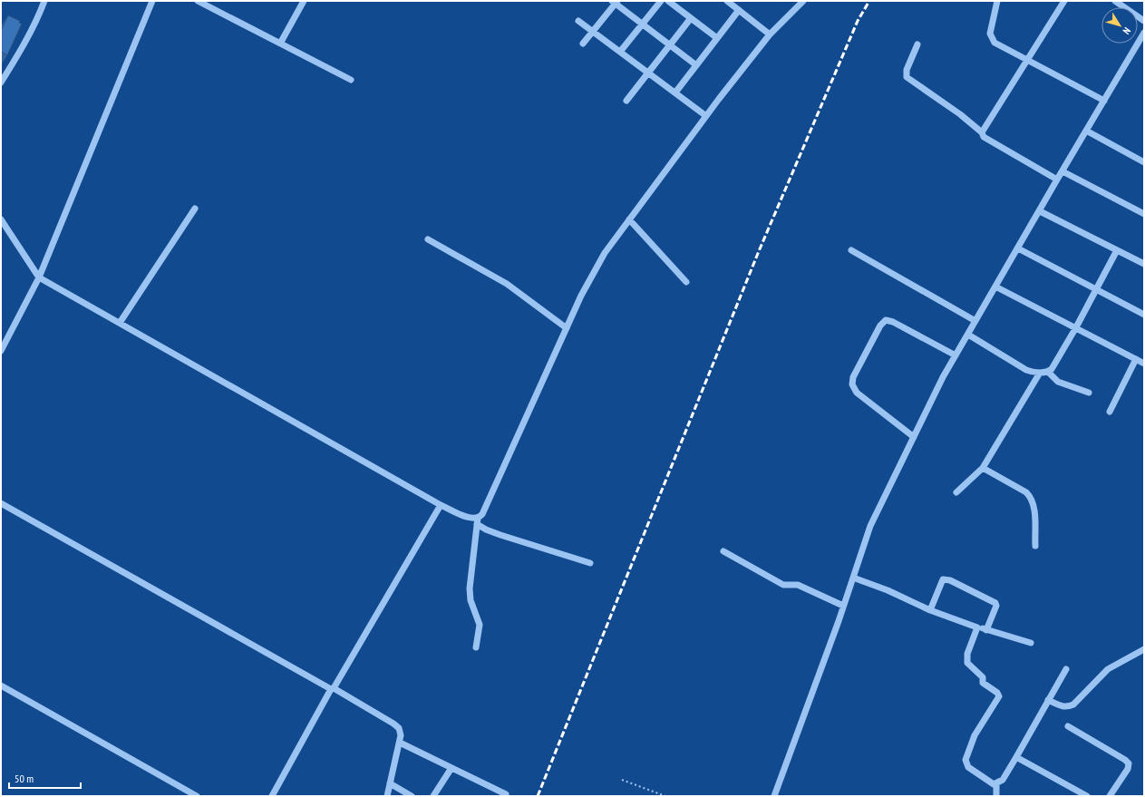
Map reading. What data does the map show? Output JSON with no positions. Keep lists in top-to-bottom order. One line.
{"scale_bar":"50 m","north":"bottom right"}
